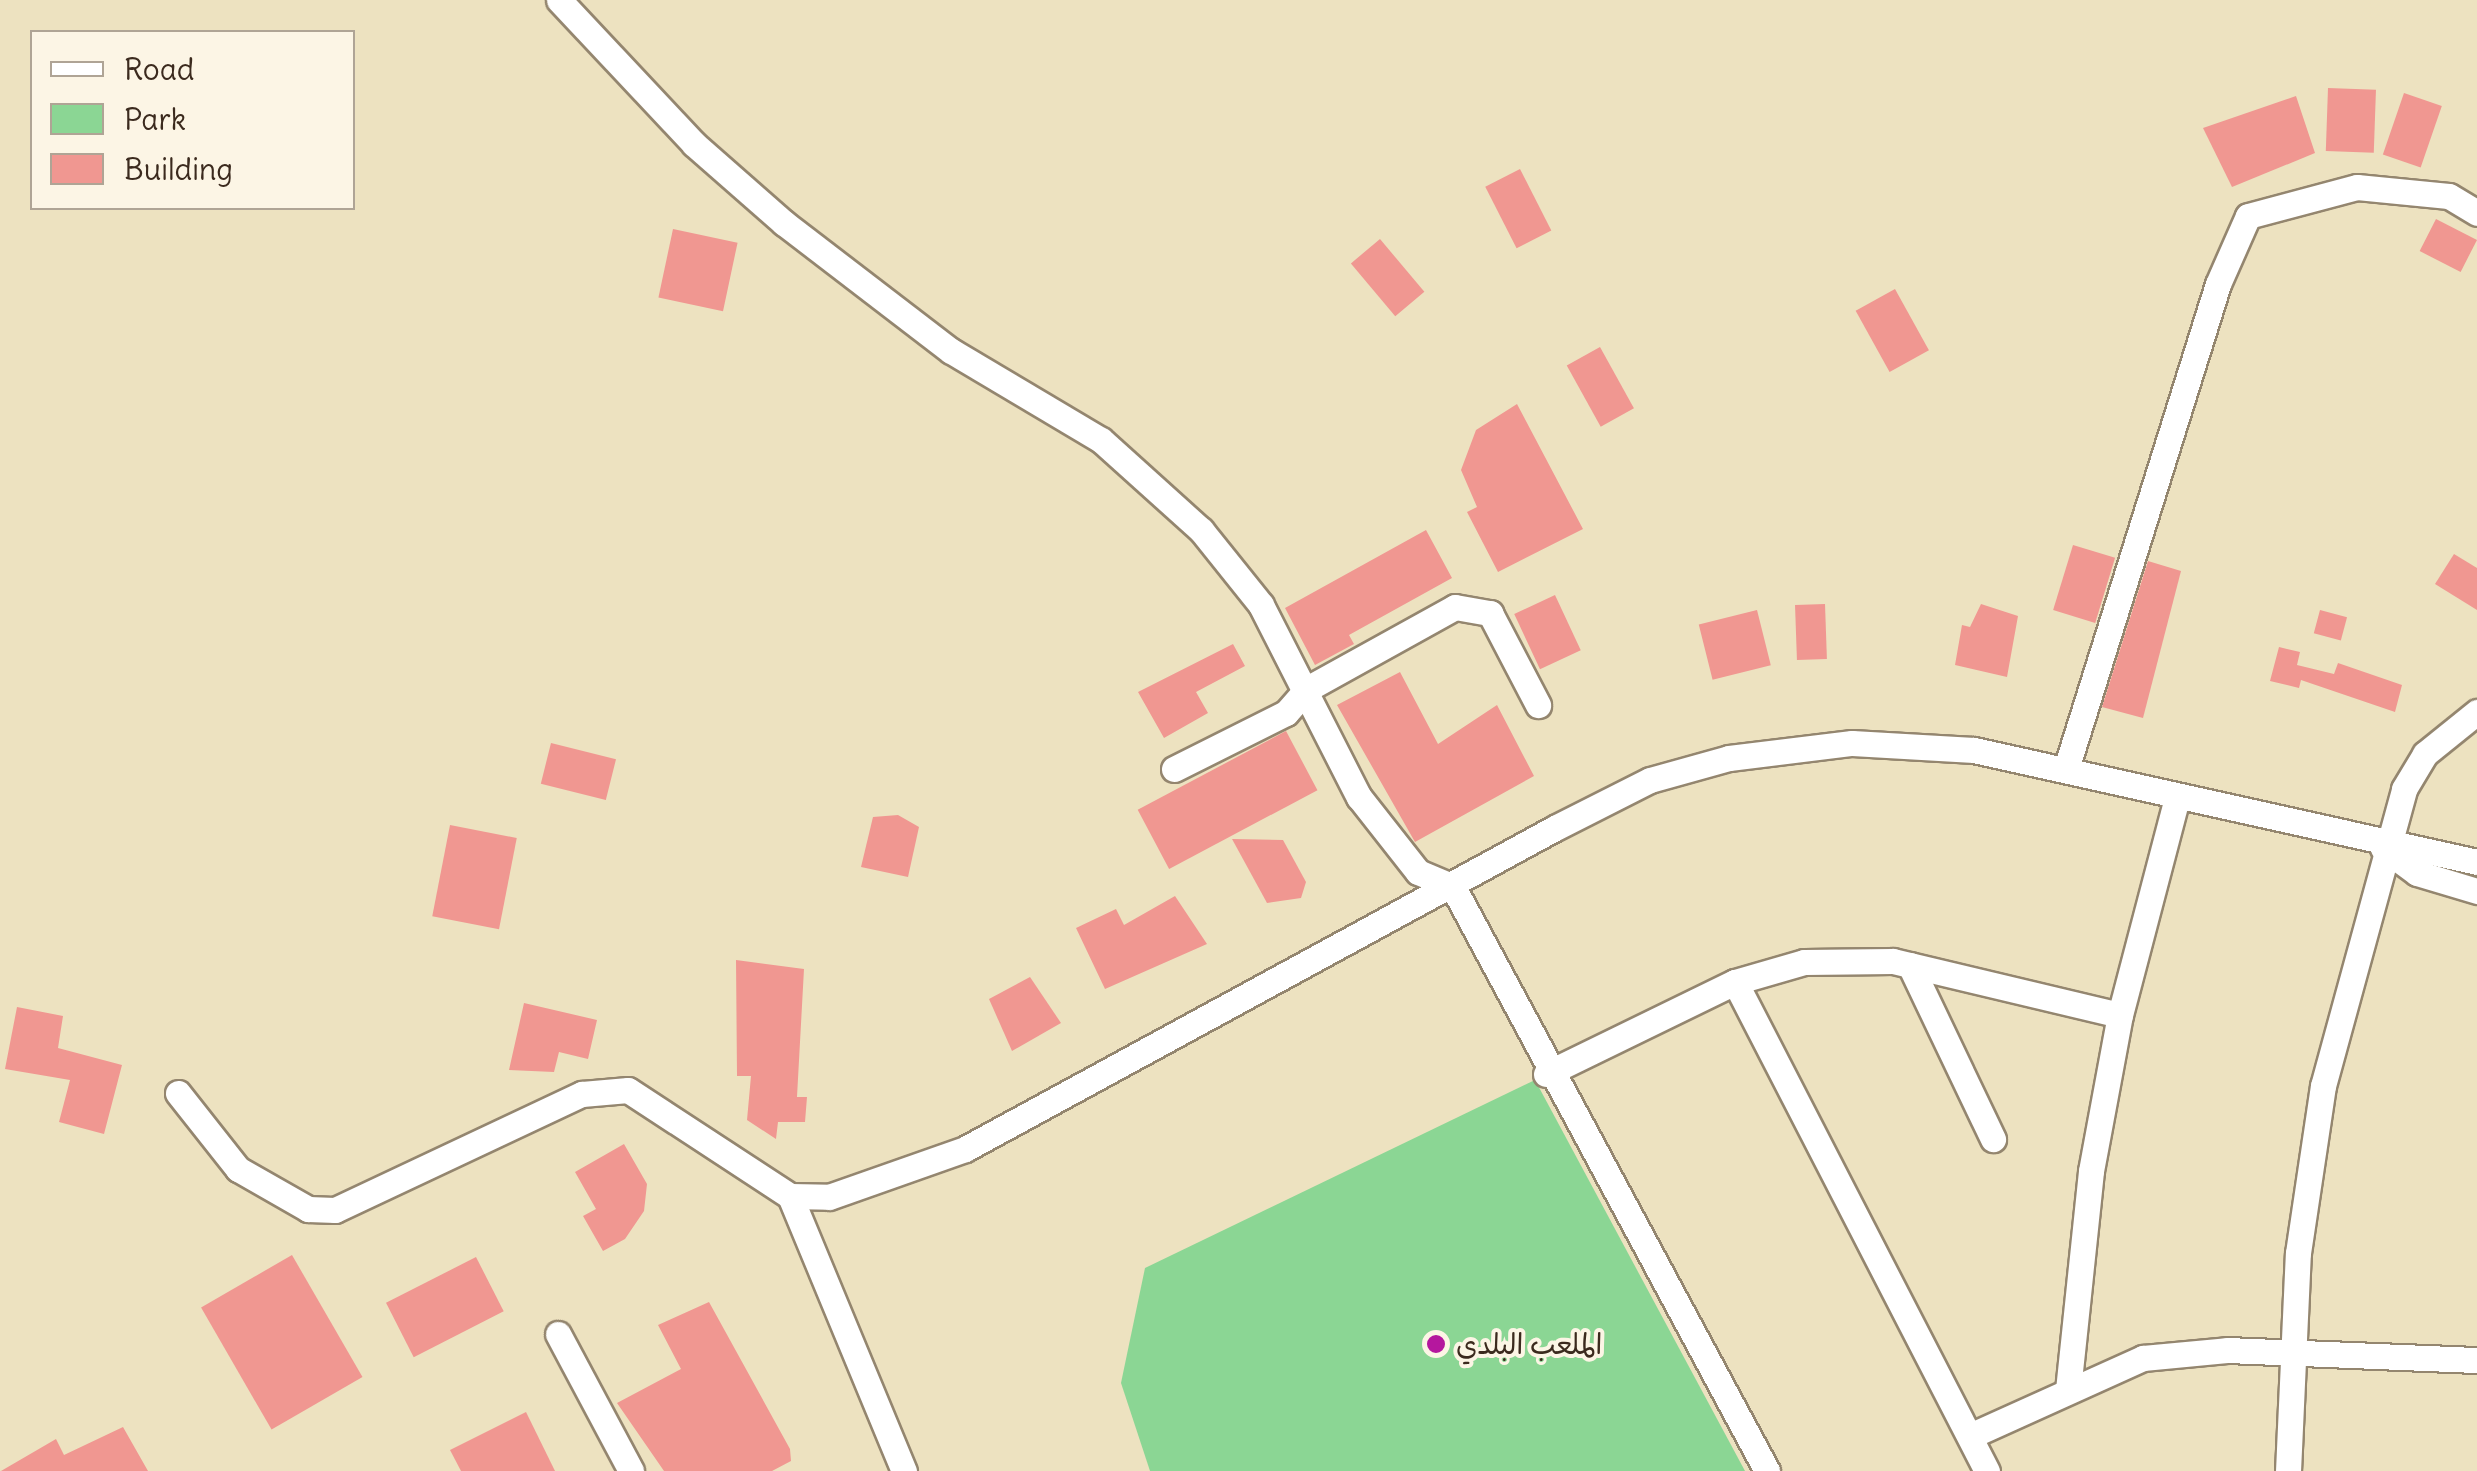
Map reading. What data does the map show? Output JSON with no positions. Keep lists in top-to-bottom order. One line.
{"places":["الملعب البلدي"],"legend":["Road","Park","Building"]}
